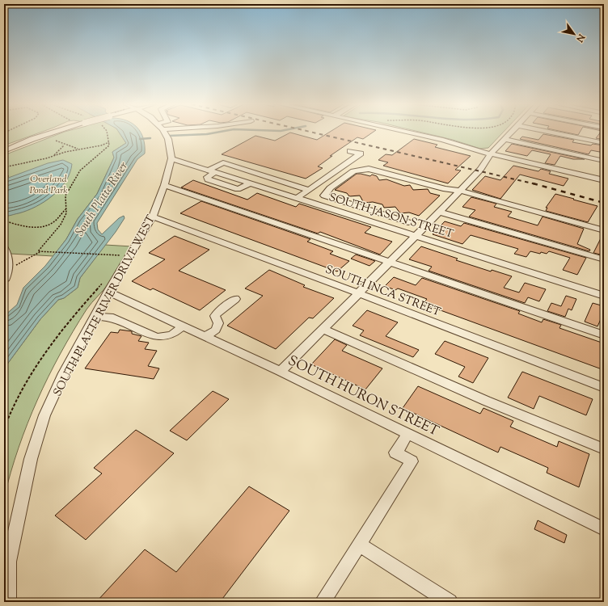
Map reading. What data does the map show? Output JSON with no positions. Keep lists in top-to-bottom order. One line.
{"streets":{"street":["SOUTH JASON STREET","SOUTH INCA STREET","SOUTH PLATTE RIVER DRIVE WEST","SOUTH HURON STREET"]},"crossings":[["SOUTH INCA STREET","SOUTH PLATTE RIVER DRIVE WEST"],["SOUTH PLATTE RIVER DRIVE WEST","SOUTH HURON STREET"]],"water":["South Platte River"],"parks":["Overland Pond Park"],"north":"bottom right"}
